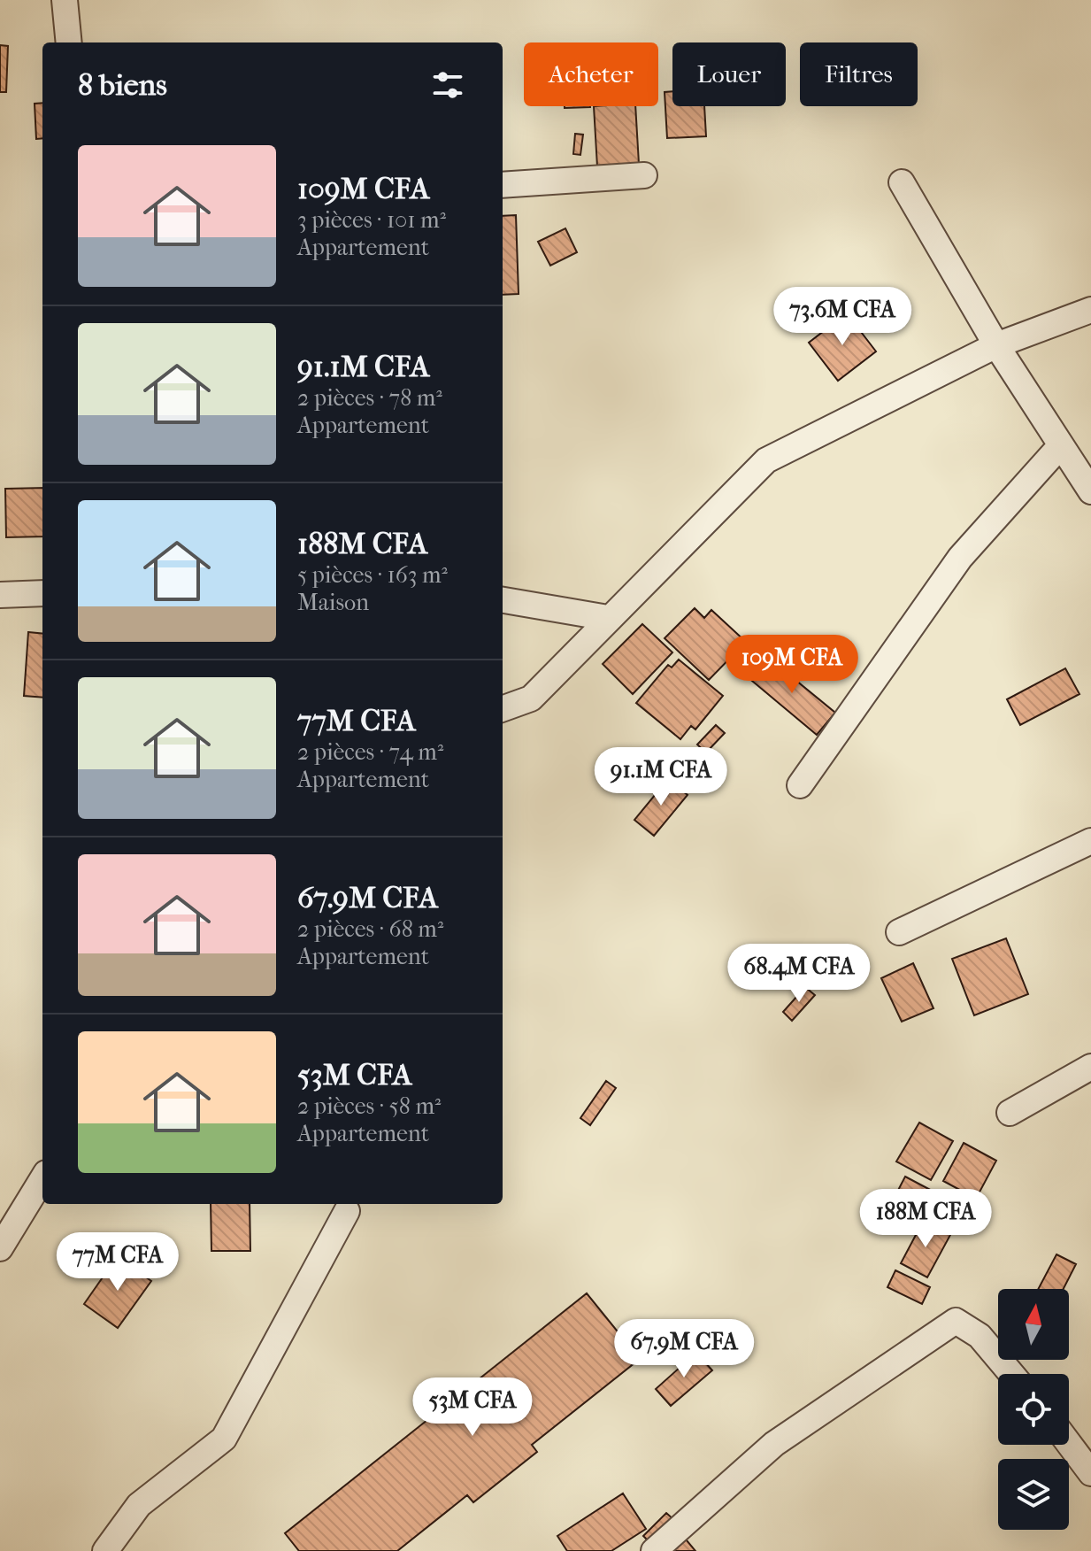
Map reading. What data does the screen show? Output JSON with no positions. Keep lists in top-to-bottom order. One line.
{"north":"top","page":{"chip":["Acheter","Louer","Filtres"],"heading":"8 biens","list":[{"name":"109M CFA","note":"3 pièces · 101 m² · Appartement"},{"name":"91.1M CFA","note":"2 pièces · 78 m² · Appartement"},{"name":"188M CFA","note":"5 pièces · 163 m² · Maison"},{"name":"77M CFA","note":"2 pièces · 74 m² · Appartement"},{"name":"67.9M CFA","note":"2 pièces · 68 m² · Appartement"},{"name":"53M CFA","note":"2 pièces · 58 m² · Appartement"}],"price":["73.6M CFA","109M CFA","91.1M CFA","68.4M CFA","188M CFA","77M CFA","67.9M CFA","53M CFA"]}}
